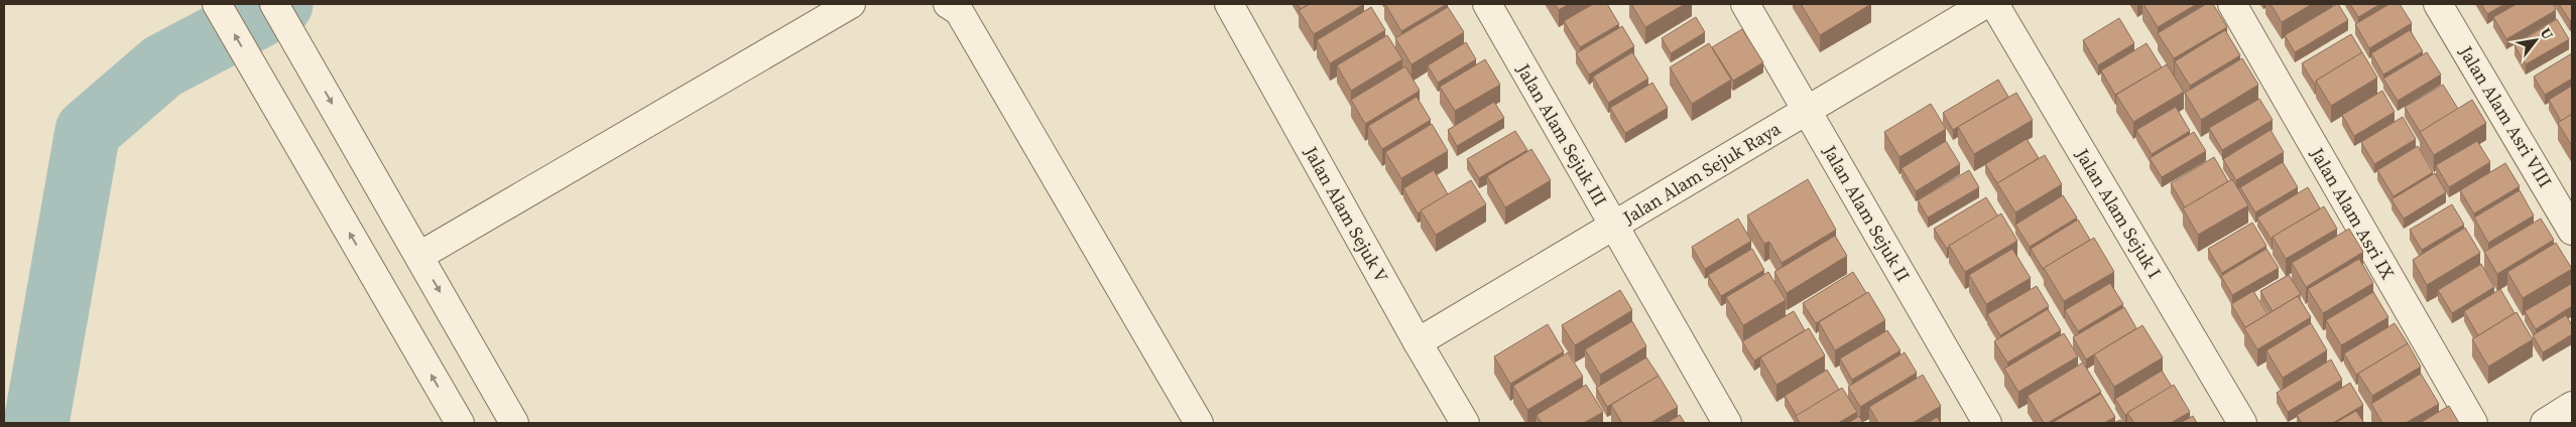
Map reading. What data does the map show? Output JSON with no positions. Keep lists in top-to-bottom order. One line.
{"streets":{"street":["Jalan Alam Asri VIII","Jalan Alam Sejuk III","Jalan Alam Sejuk Raya","Jalan Alam Sejuk II","Jalan Alam Sejuk I","Jalan Alam Asri IX","Jalan Alam Sejuk V"]},"crossings":[["Jalan Alam Sejuk III","Jalan Alam Sejuk Raya"],["Jalan Alam Sejuk Raya","Jalan Alam Sejuk II"],["Jalan Alam Sejuk Raya","Jalan Alam Sejuk V"]],"north":"top right"}
